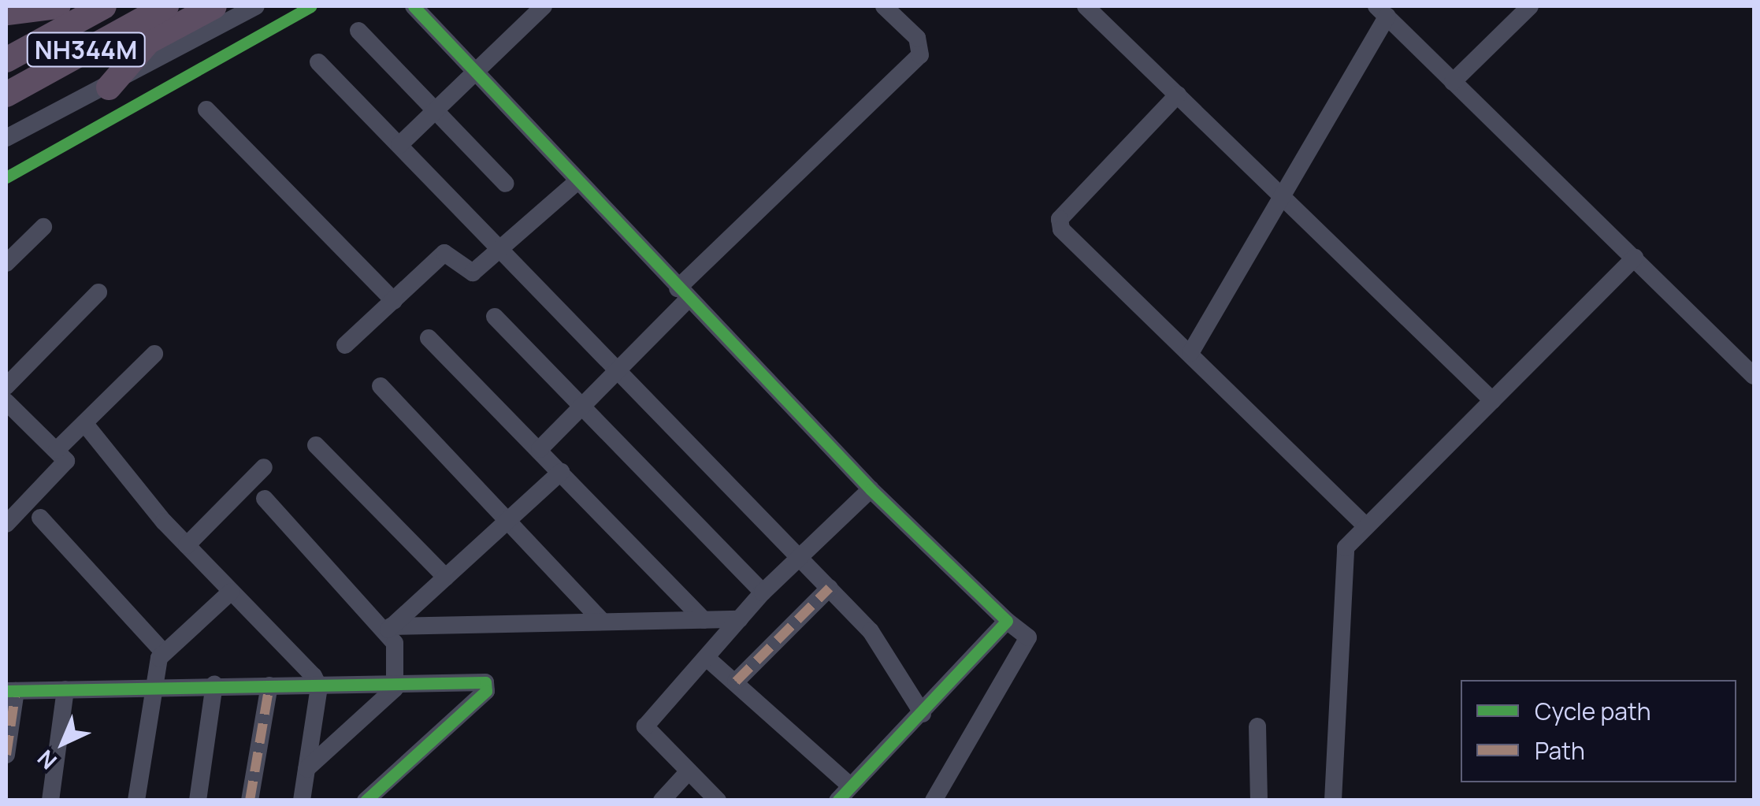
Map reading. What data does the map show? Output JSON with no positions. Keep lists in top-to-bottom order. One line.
{"streets":{"highway":["NH344M"]},"legend":["Cycle path","Path"],"north":"bottom left"}
